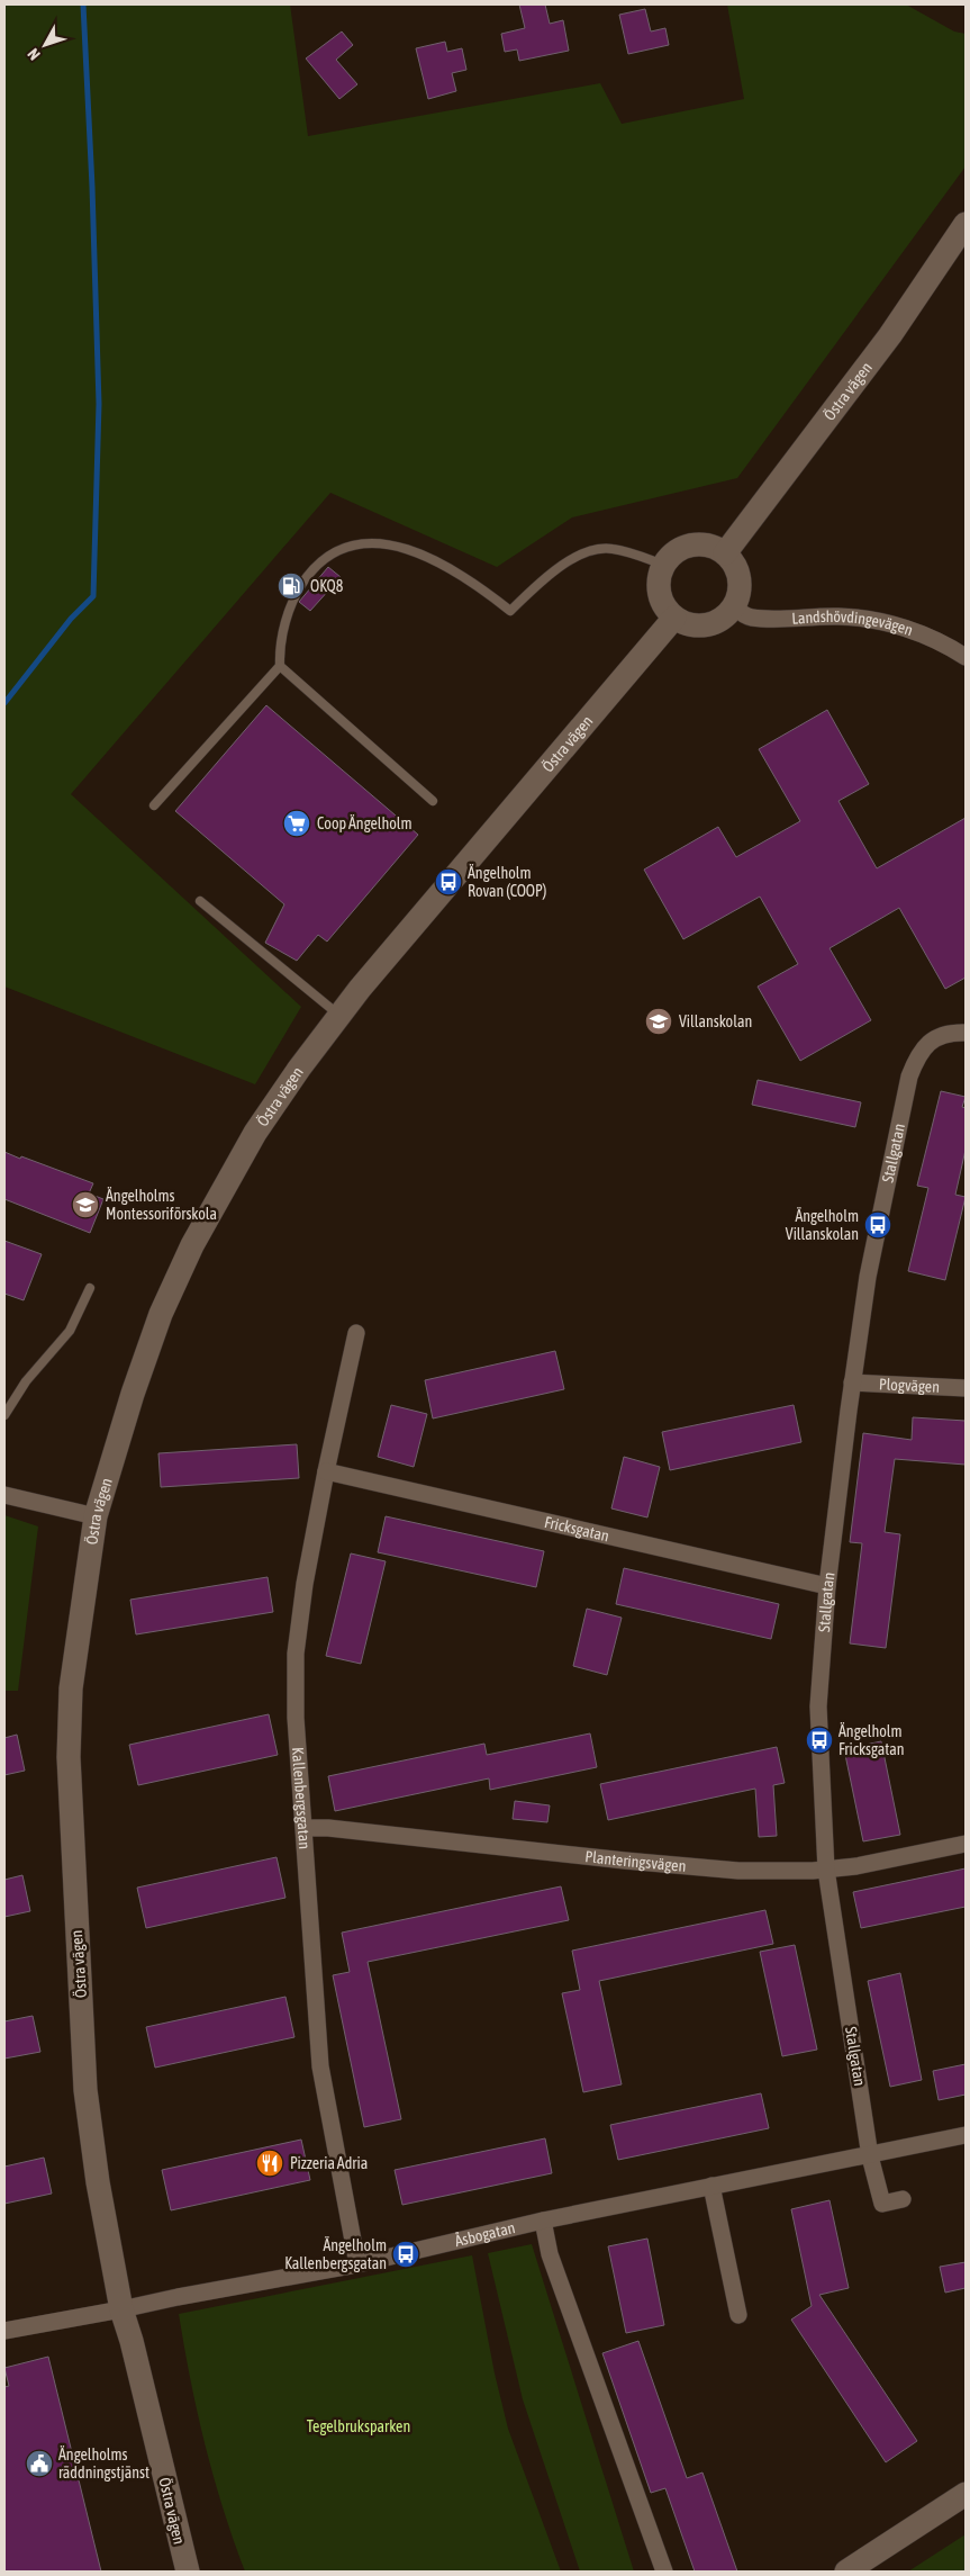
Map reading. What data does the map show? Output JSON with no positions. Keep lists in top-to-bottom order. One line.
{"streets":{"main road":["Östra vägen"],"street":["Landshövdingevägen","Stallgatan","Plogvägen","Fricksgatan","Kallenbergsgatan","Planteringsvägen","Åsbogatan"]},"crossings":[["Östra vägen","Landshövdingevägen"],["Östra vägen","Åsbogatan"],["Stallgatan","Plogvägen"],["Stallgatan","Fricksgatan"],["Stallgatan","Planteringsvägen"],["Stallgatan","Åsbogatan"],["Fricksgatan","Kallenbergsgatan"],["Kallenbergsgatan","Planteringsvägen"],["Kallenbergsgatan","Åsbogatan"]],"parks":["Tegelbruksparken"],"places":{"fuel station":["OKQ8"],"supermarket":["Coop Ängelholm"],"bus stop":["Ängelholm Rovan (COOP)","Ängelholm Villanskolan","Ängelholm Fricksgatan","Ängelholm Kallenbergsgatan"],"school or university":["Villanskolan","Ängelholms Montessoriförskola"],"restaurant":["Pizzeria Adria"],"public building":["Ängelholms räddningstjänst"]},"north":"bottom left"}
